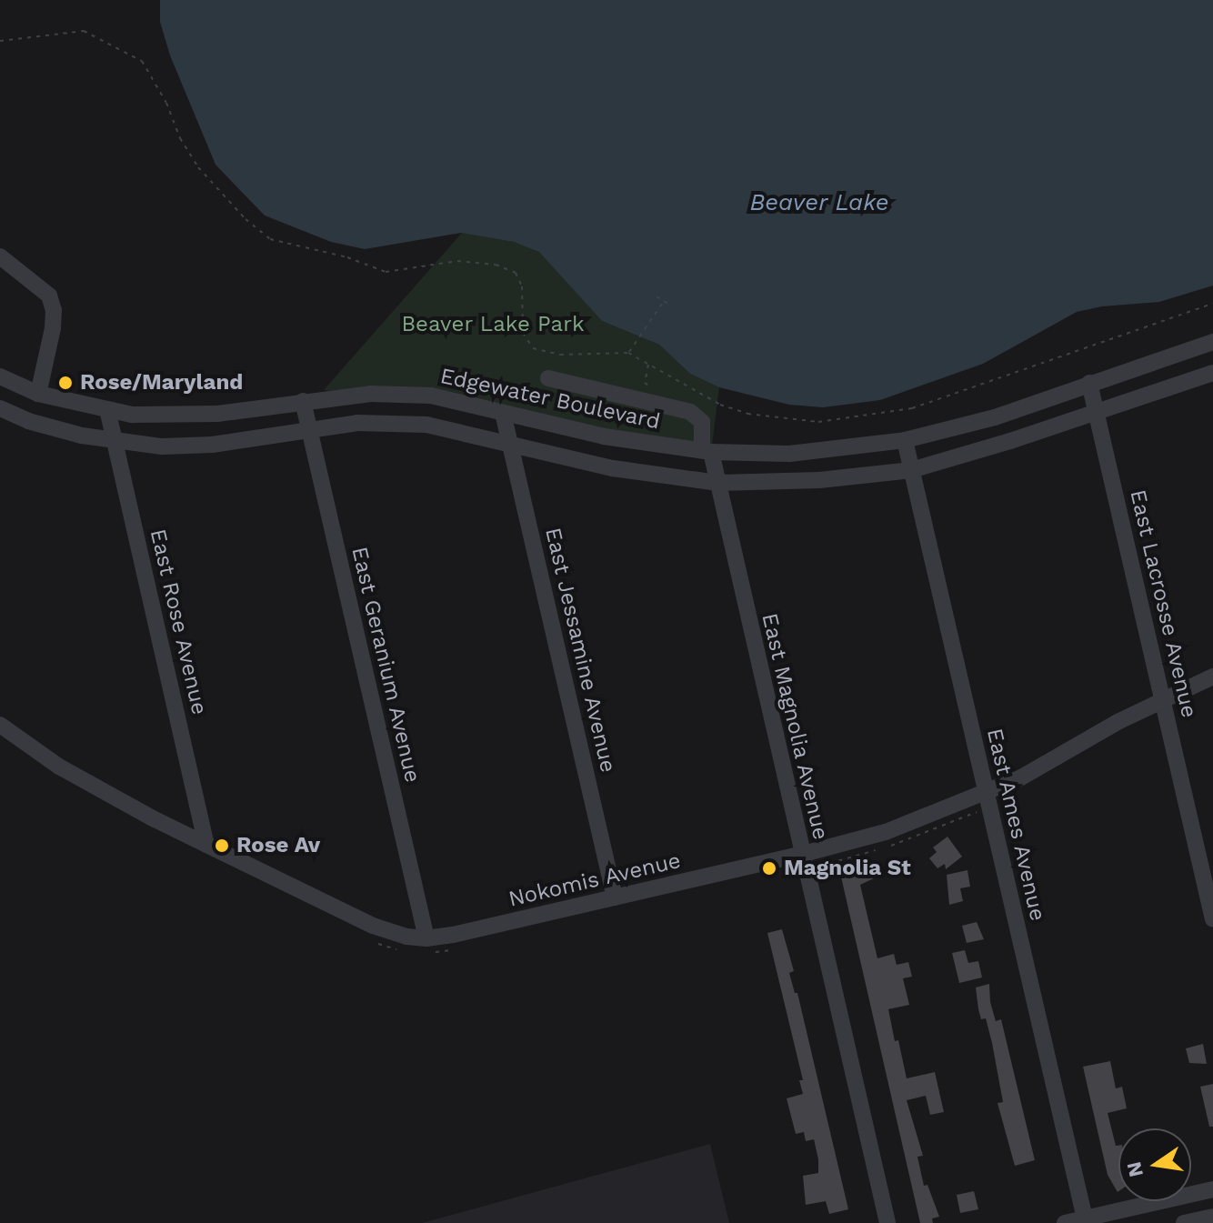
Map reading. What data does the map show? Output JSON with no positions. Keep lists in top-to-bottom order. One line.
{"streets":{"street":["Edgewater Boulevard","East Lacrosse Avenue","East Rose Avenue","East Jessamine Avenue","East Geranium Avenue","East Magnolia Avenue","East Ames Avenue","Nokomis Avenue"]},"crossings":[["Edgewater Boulevard","East Lacrosse Avenue"],["Edgewater Boulevard","East Rose Avenue"],["Edgewater Boulevard","East Jessamine Avenue"],["Edgewater Boulevard","East Geranium Avenue"],["Edgewater Boulevard","East Magnolia Avenue"],["Edgewater Boulevard","East Ames Avenue"],["East Lacrosse Avenue","Nokomis Avenue"],["East Rose Avenue","Nokomis Avenue"],["East Jessamine Avenue","Nokomis Avenue"],["East Geranium Avenue","Nokomis Avenue"],["East Magnolia Avenue","Nokomis Avenue"],["East Ames Avenue","Nokomis Avenue"]],"water":["Beaver Lake"],"parks":["Beaver Lake Park"],"places":["Rose/Maryland","Rose Av","Magnolia St"],"north":"left"}
